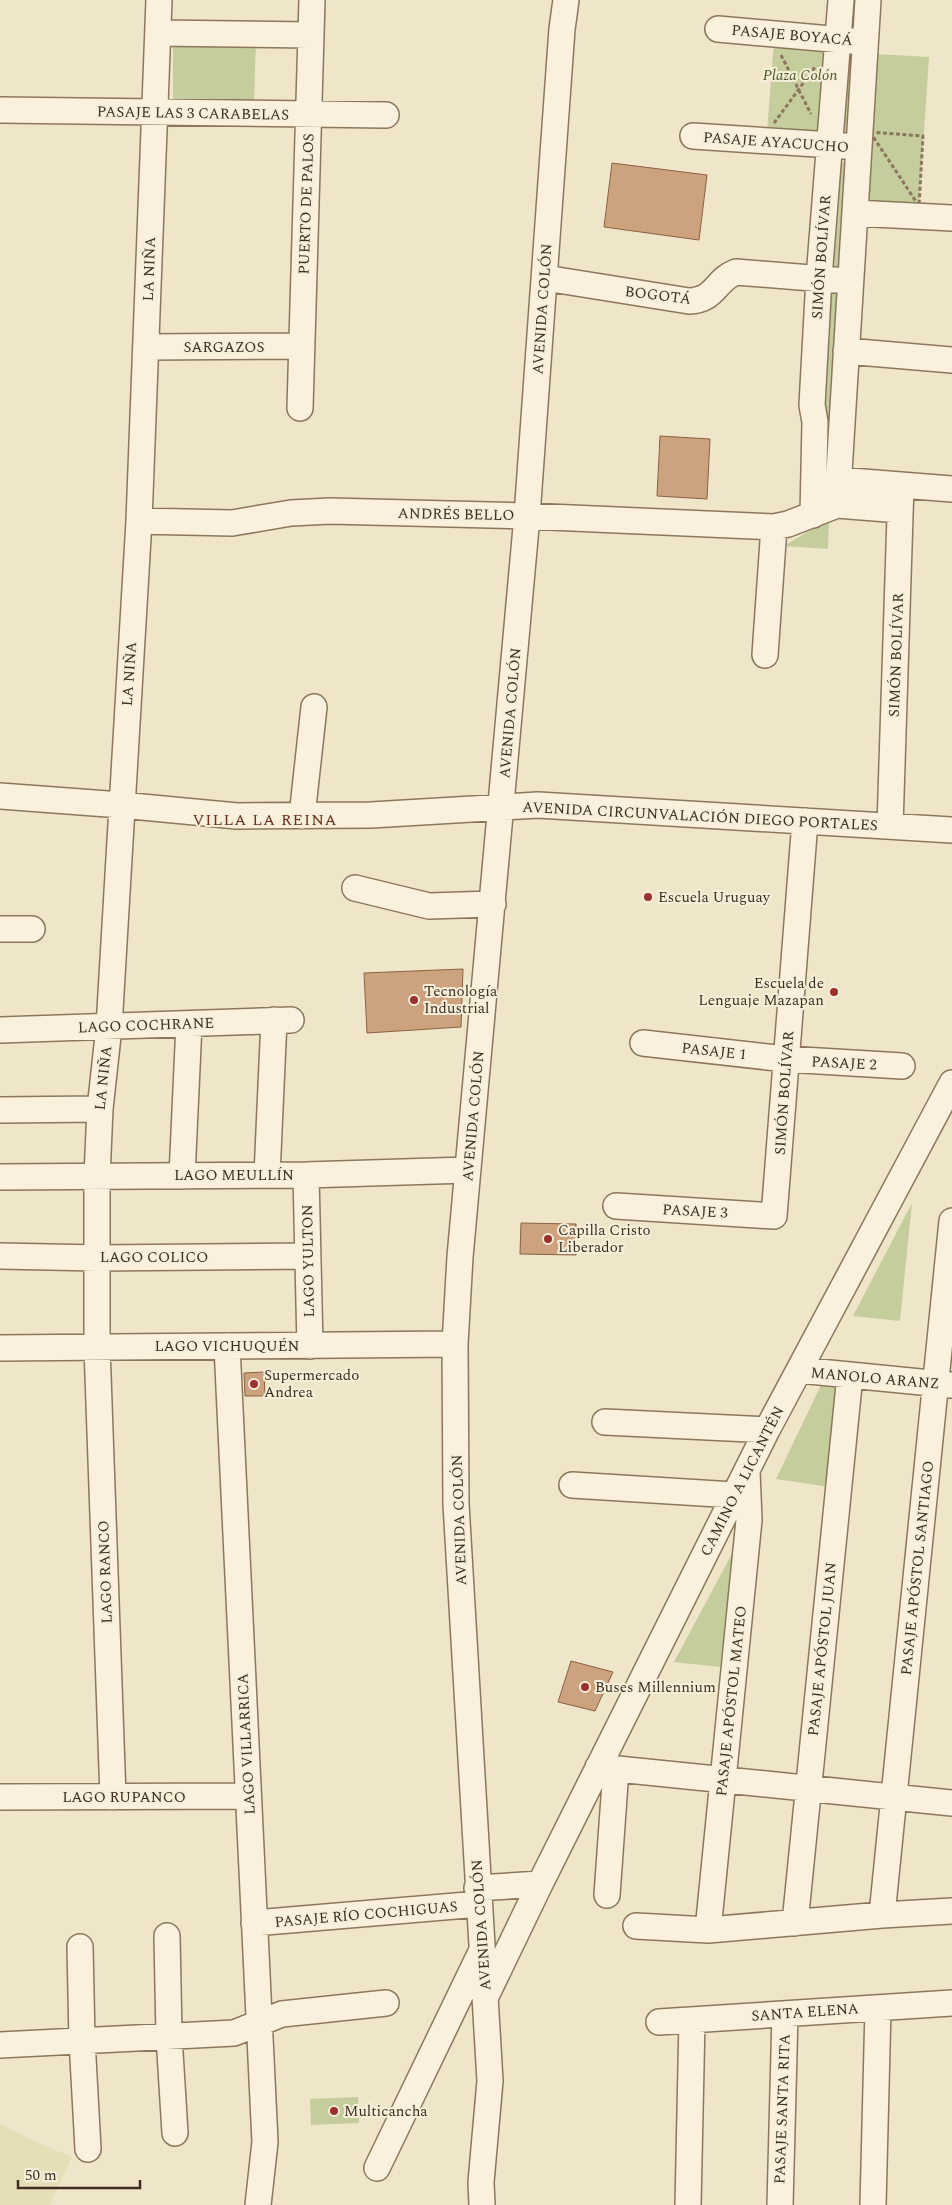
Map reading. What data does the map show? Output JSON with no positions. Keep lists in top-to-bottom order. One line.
{"streets":{"street":["PASAJE BOYACÁ","PASAJE LAS 3 CARABELAS","PASAJE AYACUCHO","PUERTO DE PALOS","SIMÓN BOLÍVAR","LA NIÑA","BOGOTÁ","AVENIDA COLÓN","SARGAZOS","ANDRÉS BELLO","AVENIDA CIRCUNVALACIÓN DIEGO PORTALES","LAGO COCHRANE","PASAJE 1","PASAJE 2","LAGO MEULLÍN","PASAJE 3","LAGO COLICO","LAGO YULTON","LAGO VICHUQUÉN","MANOLO ARANZ","CAMINO A LICANTÉN","PASAJE APÓSTOL SANTIAGO","LAGO RANCO","PASAJE APÓSTOL JUAN","PASAJE APÓSTOL MATEO","LAGO VILLARRICA","LAGO RUPANCO","PASAJE RÍO COCHIGUAS","SANTA ELENA","PASAJE SANTA RITA"]},"crossings":[["PASAJE BOYACÁ","SIMÓN BOLÍVAR"],["PASAJE LAS 3 CARABELAS","PUERTO DE PALOS"],["PASAJE LAS 3 CARABELAS","LA NIÑA"],["PASAJE AYACUCHO","SIMÓN BOLÍVAR"],["PUERTO DE PALOS","SARGAZOS"],["SIMÓN BOLÍVAR","BOGOTÁ"],["SIMÓN BOLÍVAR","ANDRÉS BELLO"],["SIMÓN BOLÍVAR","AVENIDA CIRCUNVALACIÓN DIEGO PORTALES"],["SIMÓN BOLÍVAR","PASAJE 1"],["SIMÓN BOLÍVAR","PASAJE 2"],["SIMÓN BOLÍVAR","PASAJE 3"],["LA NIÑA","SARGAZOS"],["LA NIÑA","ANDRÉS BELLO"],["LA NIÑA","AVENIDA CIRCUNVALACIÓN DIEGO PORTALES"],["LA NIÑA","LAGO COCHRANE"],["LA NIÑA","LAGO MEULLÍN"],["LA NIÑA","LAGO COLICO"],["LA NIÑA","LAGO VICHUQUÉN"],["LA NIÑA","LAGO RANCO"],["BOGOTÁ","AVENIDA COLÓN"],["AVENIDA COLÓN","ANDRÉS BELLO"],["AVENIDA COLÓN","AVENIDA CIRCUNVALACIÓN DIEGO PORTALES"],["AVENIDA COLÓN","LAGO MEULLÍN"],["AVENIDA COLÓN","LAGO VICHUQUÉN"],["AVENIDA COLÓN","CAMINO A LICANTÉN"],["AVENIDA COLÓN","PASAJE RÍO COCHIGUAS"],["LAGO COCHRANE","LAGO MEULLÍN"],["PASAJE 1","PASAJE 2"],["LAGO MEULLÍN","LAGO YULTON"],["LAGO COLICO","LAGO YULTON"],["LAGO YULTON","LAGO VICHUQUÉN"],["LAGO VICHUQUÉN","LAGO RANCO"],["LAGO VICHUQUÉN","LAGO VILLARRICA"],["MANOLO ARANZ","CAMINO A LICANTÉN"],["MANOLO ARANZ","PASAJE APÓSTOL SANTIAGO"],["MANOLO ARANZ","PASAJE APÓSTOL JUAN"],["CAMINO A LICANTÉN","PASAJE APÓSTOL MATEO"],["LAGO RANCO","LAGO RUPANCO"],["LAGO VILLARRICA","LAGO RUPANCO"],["LAGO VILLARRICA","PASAJE RÍO COCHIGUAS"],["SANTA ELENA","PASAJE SANTA RITA"]],"districts":["VILLA LA REINA"],"parks":["Plaza Colón"],"places":["Escuela Uruguay","Escuela de Lenguaje Mazapan","Tecnología Industrial","Capilla Cristo Liberador","Supermercado Andrea","Buses Millennium","Multicancha"],"scale_bar":"50 m"}
